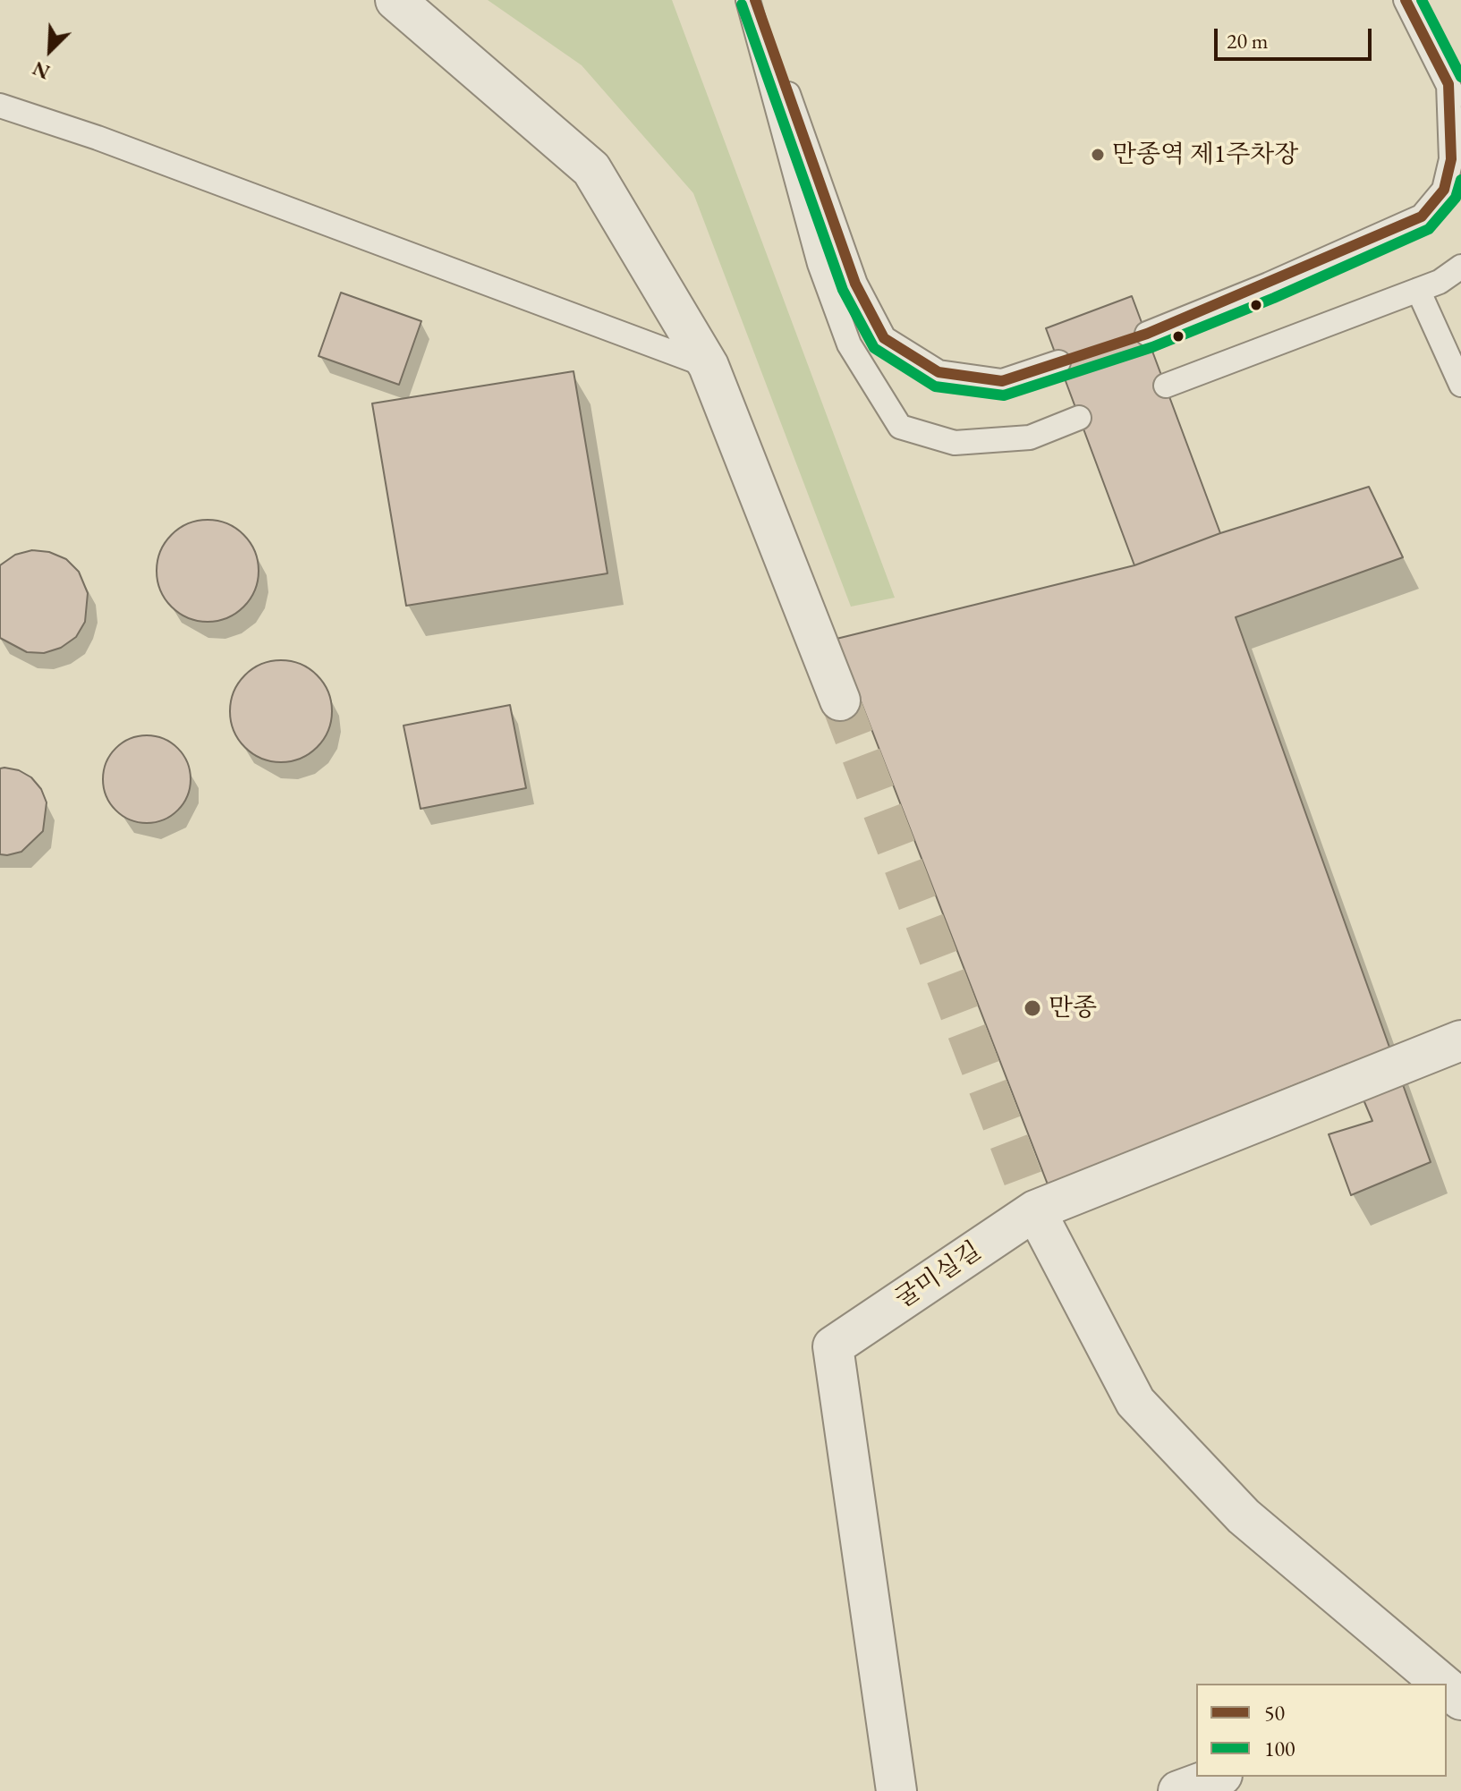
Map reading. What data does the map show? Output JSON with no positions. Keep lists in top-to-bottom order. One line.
{"streets":{"street":["굴미실길"]},"places":["만종역 제1주차장","만종"],"lines":["transit line 50","transit line 100"],"legend":["50","100"],"scale_bar":"20 m","north":"bottom left"}
